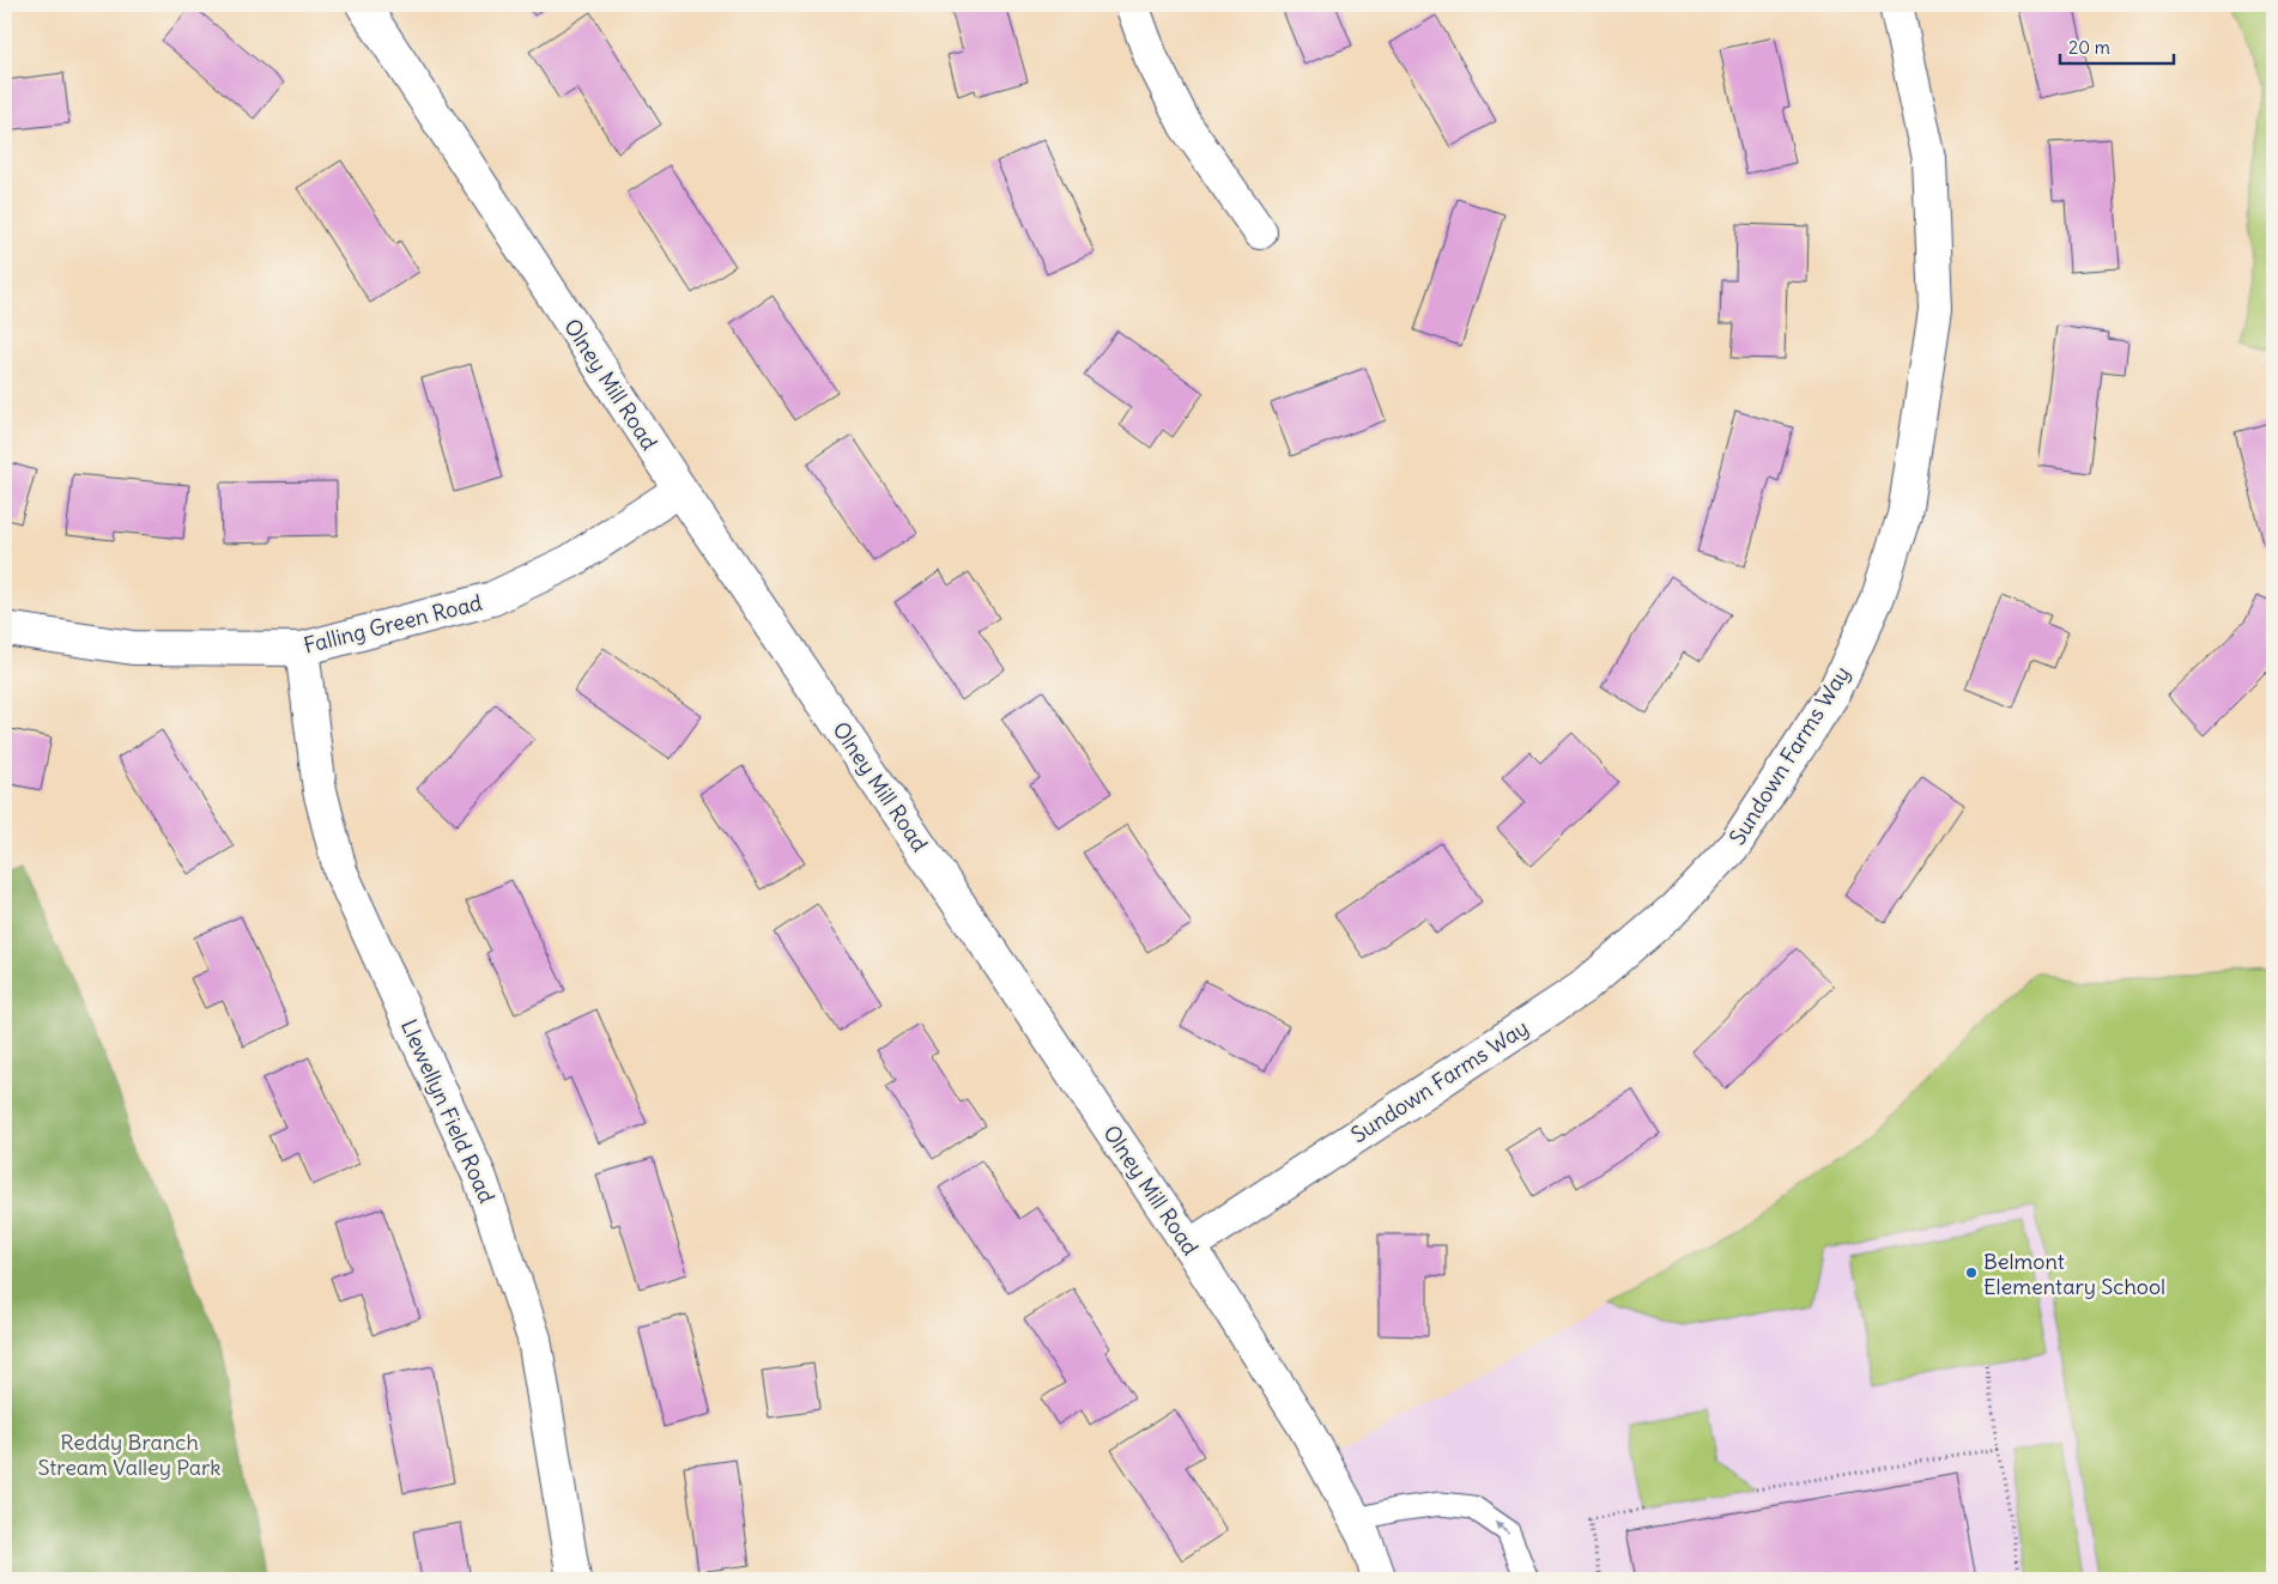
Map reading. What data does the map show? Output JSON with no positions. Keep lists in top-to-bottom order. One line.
{"streets":{"street":["Olney Mill Road","Falling Green Road","Sundown Farms Way","Llewellyn Field Road"]},"crossings":[["Olney Mill Road","Falling Green Road"],["Olney Mill Road","Sundown Farms Way"],["Falling Green Road","Llewellyn Field Road"]],"parks":["Reddy Branch Stream Valley Park"],"places":["Belmont Elementary School"],"scale_bar":"20 m"}
